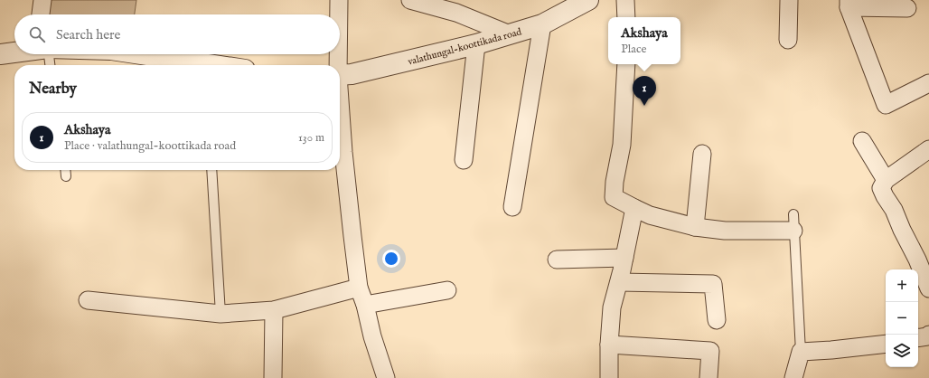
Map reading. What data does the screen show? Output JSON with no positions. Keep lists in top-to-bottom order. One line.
{"streets":{"street":["valathungal-koottikada road"]},"page":{"search":"Search here","popup":["Akshaya","Place"],"heading":"Nearby","pins":"1","list":[{"mark":"1","name":"Akshaya","note":"Place · valathungal-koottikada road","value":"130 m"}],"map_buttons":["+","−"]}}
